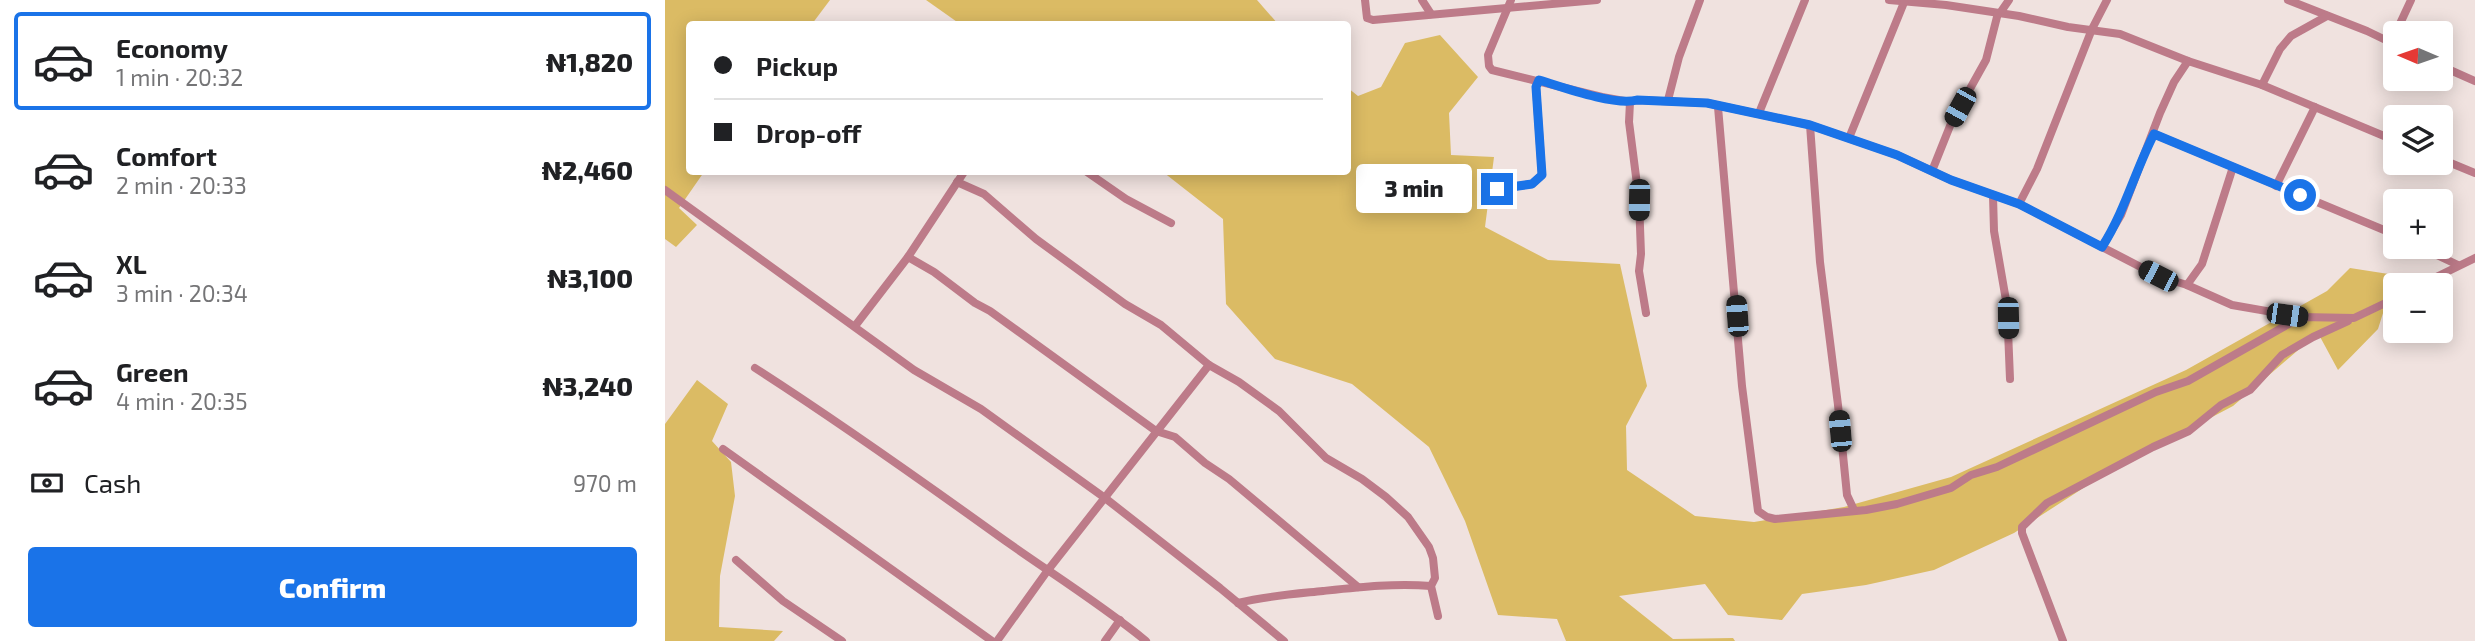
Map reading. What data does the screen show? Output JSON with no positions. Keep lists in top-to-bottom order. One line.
{"north":"left","page":{"list":[{"name":"Economy","note":"1 min · 20:32","value":"₦1,820"},{"name":"Comfort","note":"2 min · 20:33","value":"₦2,460"},{"name":"XL","note":"3 min · 20:34","value":"₦3,100"},{"name":"Green","note":"4 min · 20:35","value":"₦3,240"}],"map_buttons":["+","−"],"banner":["Pickup","Drop-off"],"bubble":"3 min","pay":["Cash","970 m"],"buttons":"Confirm"}}
